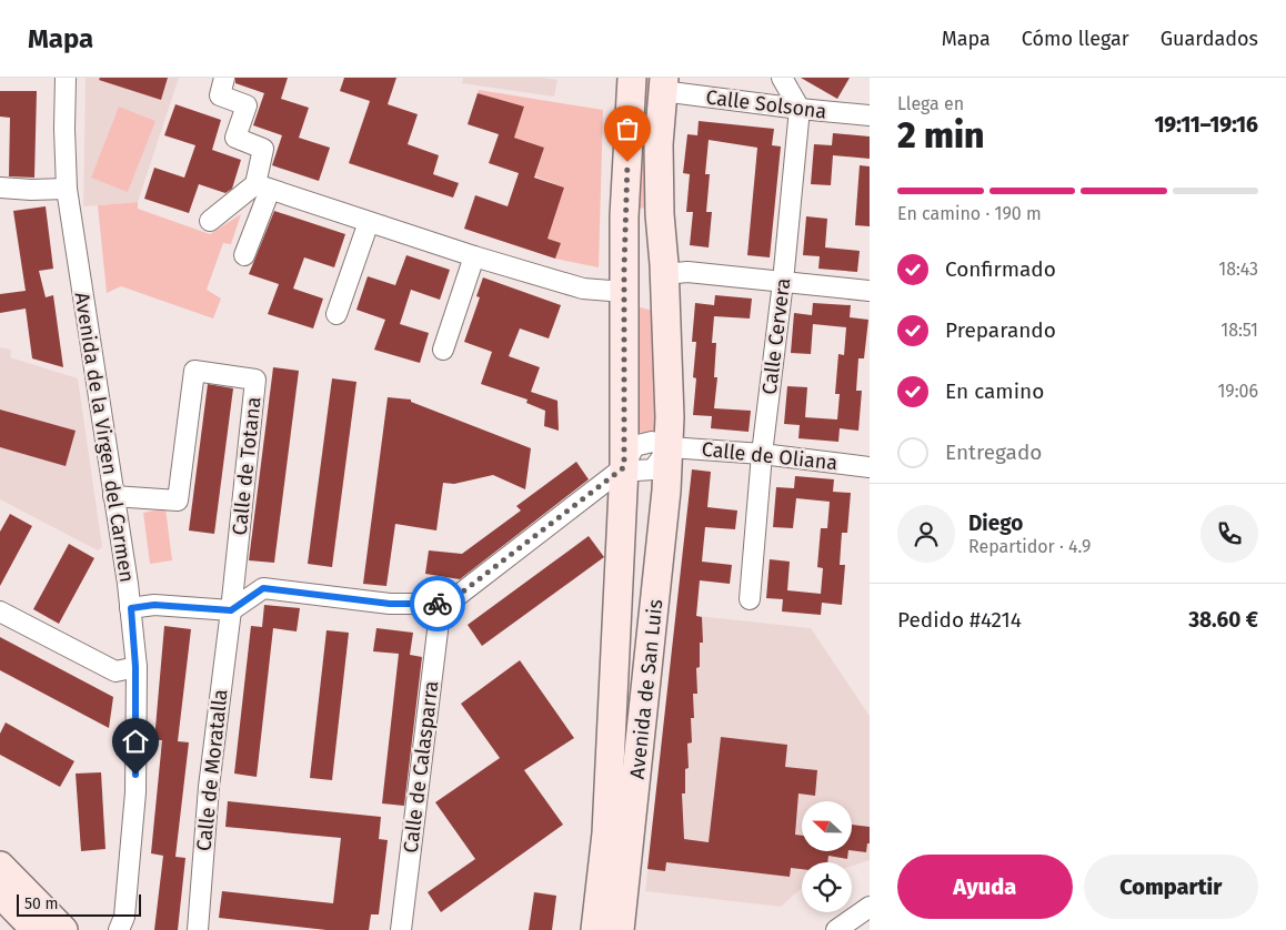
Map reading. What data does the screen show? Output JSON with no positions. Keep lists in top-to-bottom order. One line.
{"streets":{"street":["Calle Solsona","Calle Cervera","Avenida de la Virgen del Carmen","Calle de Oliana","Calle de Totana","Avenida de San Luis","Calle de Calasparra","Calle de Moratalla"]},"crossings":[["Calle Solsona","Calle Cervera"],["Calle Solsona","Avenida de San Luis"],["Calle Cervera","Calle de Oliana"],["Avenida de la Virgen del Carmen","Calle de Totana"],["Calle de Oliana","Avenida de San Luis"],["Calle de Totana","Calle de Moratalla"]],"scale_bar":"50 m","north":"left","page":{"header":"Mapa","nav":["Mapa","Cómo llegar","Guardados"],"heading":["2 min","Llega en","19:11–19:16"],"panel":["Diego","Repartidor · 4.9","Pedido #4214","38.60 €"],"bar":"En camino · 190 m","list":[["Confirmado","18:43"],["Preparando","18:51"],["En camino","19:06"],"Entregado"],"buttons":["Ayuda","Compartir"],"scale":"50 m"}}
